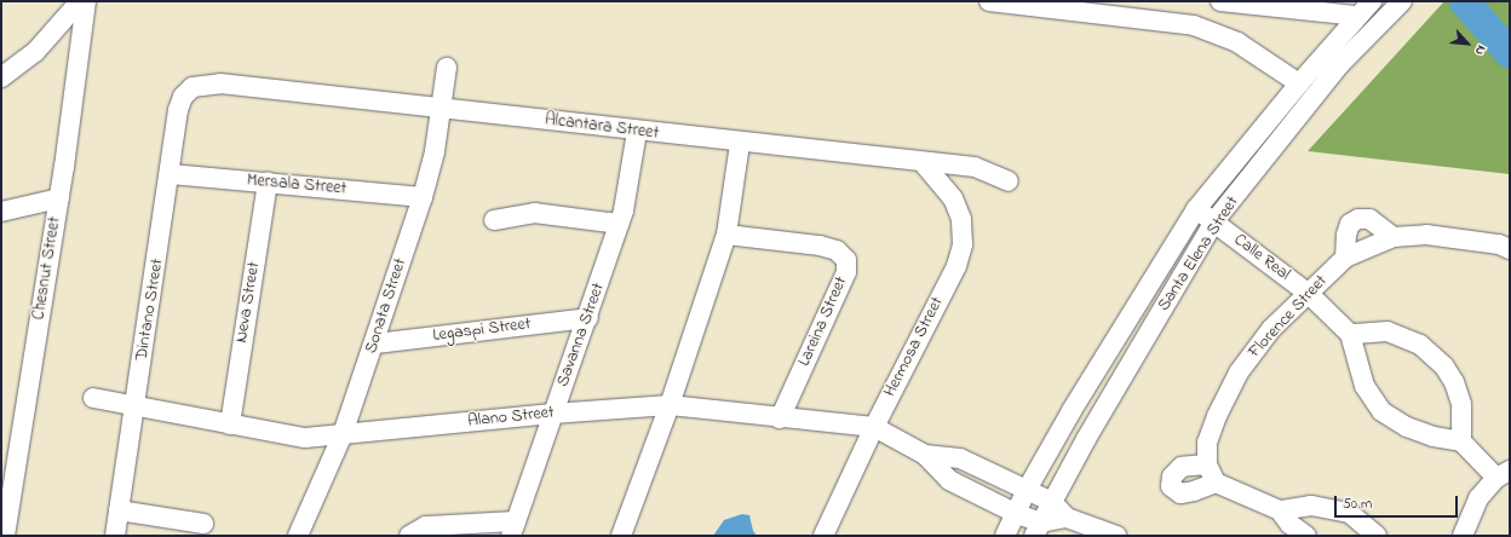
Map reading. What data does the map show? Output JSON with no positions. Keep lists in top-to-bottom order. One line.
{"streets":{"street":["Alcantara Street","Mersala Street","Santa Elena Street","Calle Real","Chesnut Street","Neva Street","Sonata Street","Dintano Street","Florence Street","Lareina Street","Legaspi Street","Savanna Street","Hermosa Street","Alano Street"]},"crossings":[["Alcantara Street","Sonata Street"],["Alcantara Street","Dintano Street"],["Alcantara Street","Savanna Street"],["Alcantara Street","Hermosa Street"],["Mersala Street","Neva Street"],["Mersala Street","Sonata Street"],["Mersala Street","Dintano Street"],["Santa Elena Street","Calle Real"],["Calle Real","Florence Street"],["Neva Street","Alano Street"],["Sonata Street","Legaspi Street"],["Sonata Street","Alano Street"],["Dintano Street","Alano Street"],["Lareina Street","Alano Street"],["Legaspi Street","Savanna Street"],["Savanna Street","Alano Street"],["Hermosa Street","Alano Street"]],"scale_bar":"50 m","north":"bottom right"}
